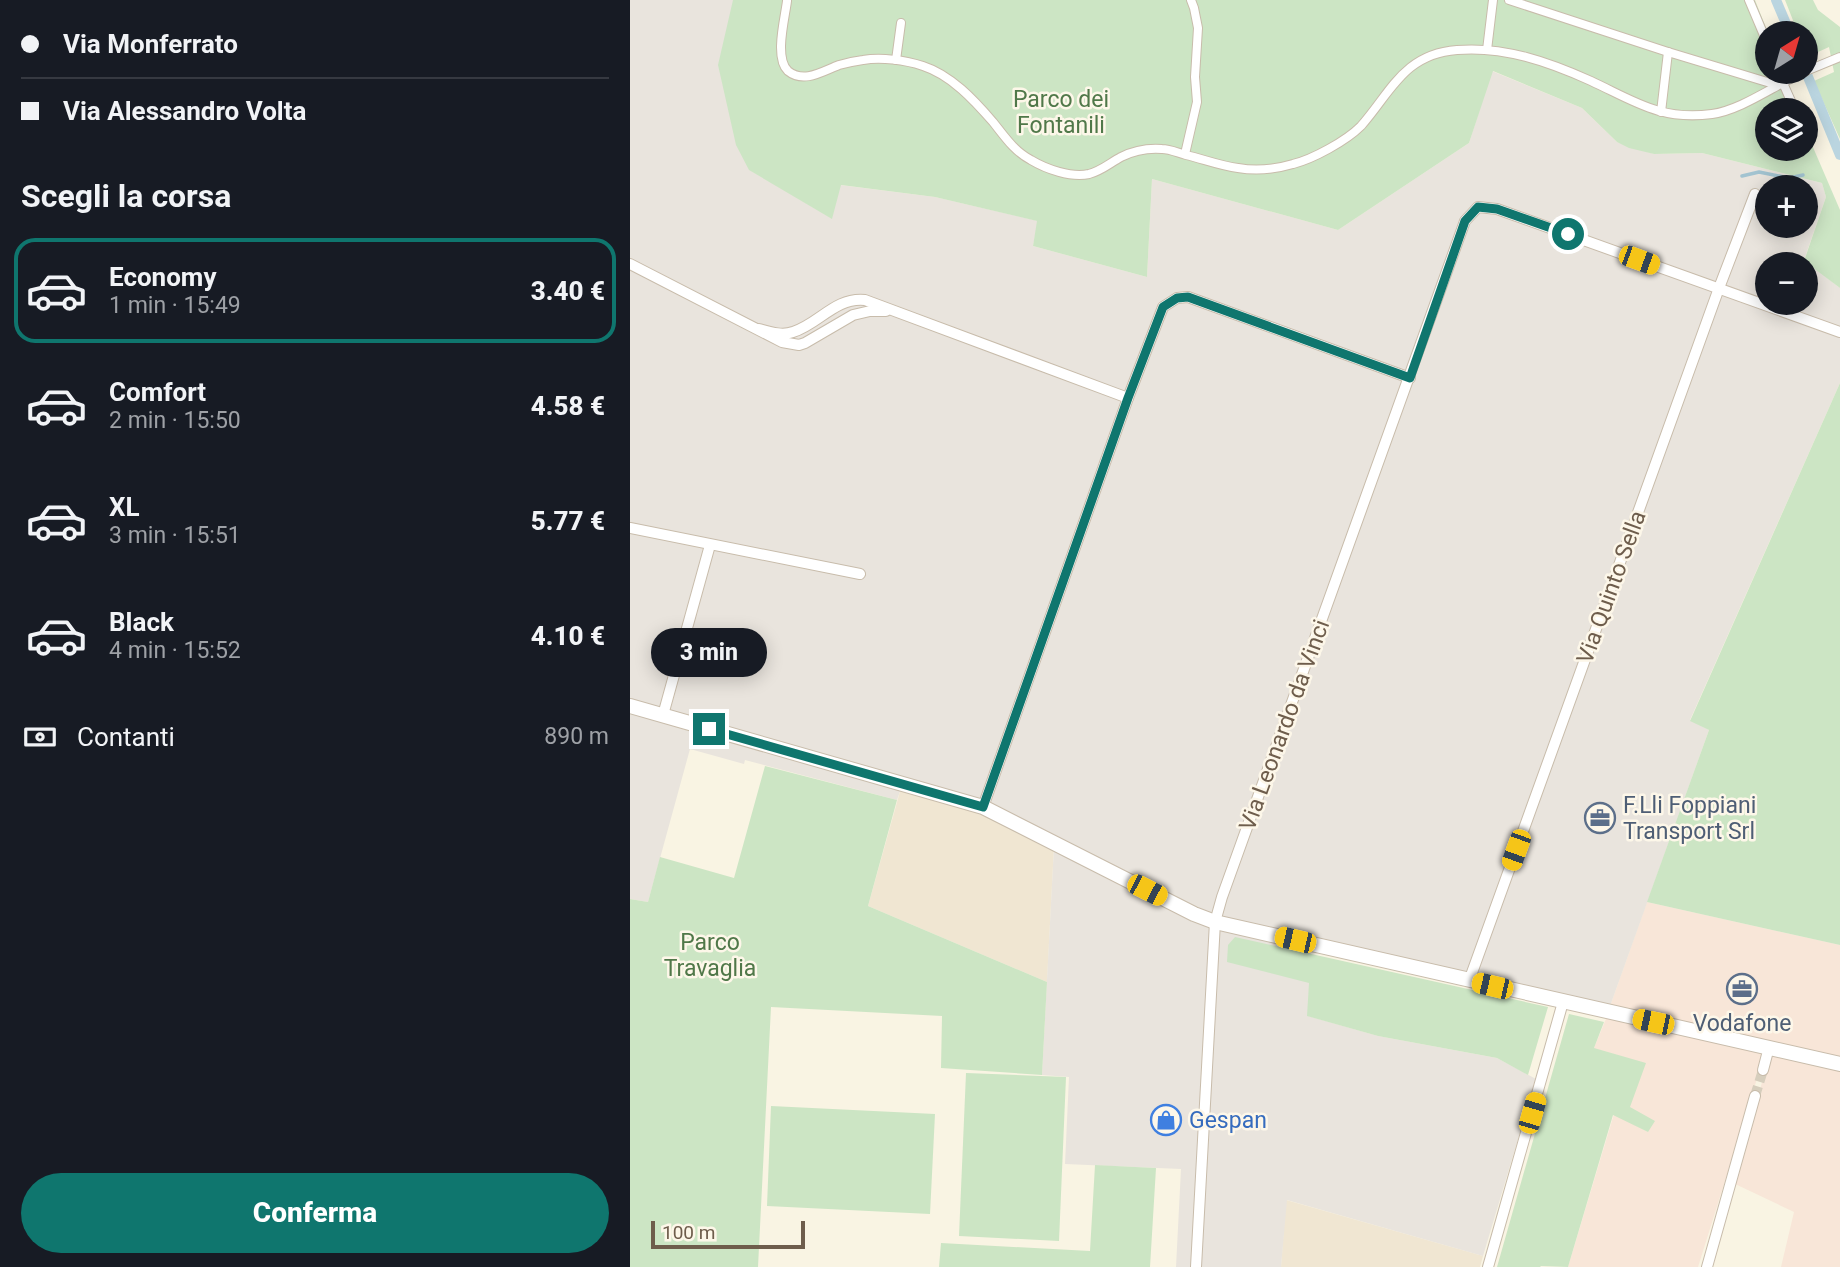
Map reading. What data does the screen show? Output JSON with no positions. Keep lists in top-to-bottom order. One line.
{"streets":{"street":["Via Quinto Sella","Via Leonardo da Vinci"]},"crossings":[["Via Quinto Sella","Via Leonardo da Vinci"]],"parks":["Parco dei Fontanili","Parco Travaglia"],"places":{"office":["F.Lli Foppiani Transport Srl","Vodafone"],"shop":["Gespan"]},"scale_bar":"100 m","north":"top right","page":{"banner":["Via Monferrato","Via Alessandro Volta"],"map_buttons":["+","−"],"heading":"Scegli la corsa","list":[{"name":"Economy","note":"1 min · 15:49","value":"3.40 €"},{"name":"Comfort","note":"2 min · 15:50","value":"4.58 €"},{"name":"XL","note":"3 min · 15:51","value":"5.77 €"},{"name":"Black","note":"4 min · 15:52","value":"4.10 €"}],"bubble":"3 min","pay":["Contanti","890 m"],"buttons":"Conferma","scale":"100 m"}}
